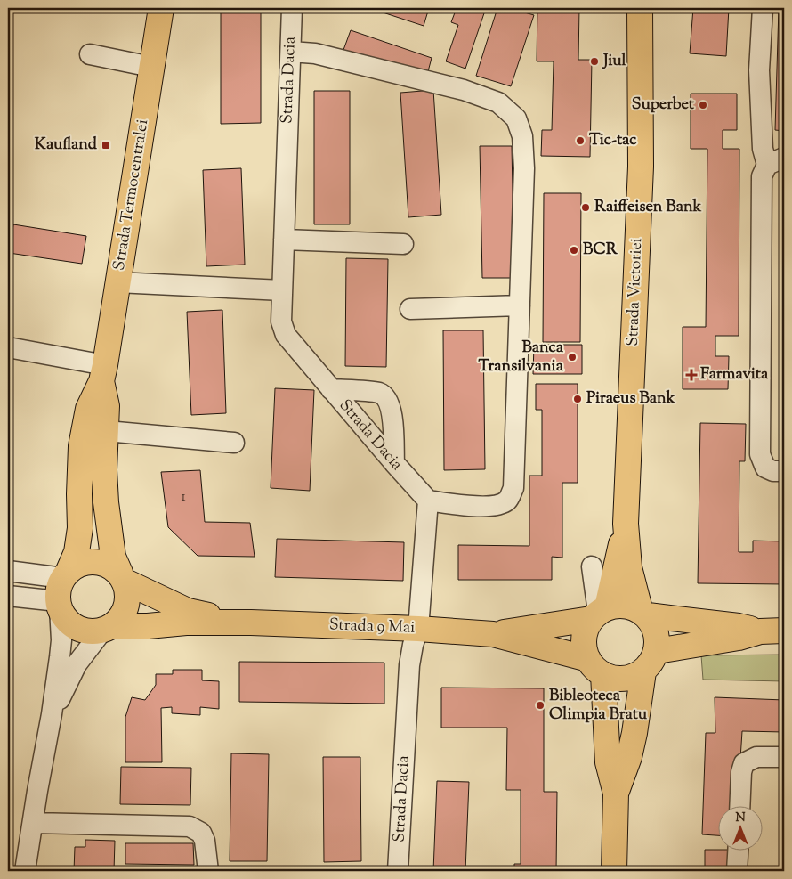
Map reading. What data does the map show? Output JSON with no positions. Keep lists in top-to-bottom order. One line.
{"streets":{"main road":["Strada Termocentralei","Strada Victoriei","Strada 9 Mai"],"street":["Strada Dacia"]},"crossings":[["Strada Dacia","Strada 9 Mai"],["Strada Termocentralei","Strada 9 Mai"],["Strada Victoriei","Strada 9 Mai"]],"places":{"other":["Jiul","Superbet","Tic-tac","Raiffeisen Bank","BCR","Banca Transilvania","Piraeus Bank","Bibleoteca Olimpia Bratu"],"transit":["Kaufland"],"health":["Farmavita"]},"house_numbers":["1"],"north":"top"}
